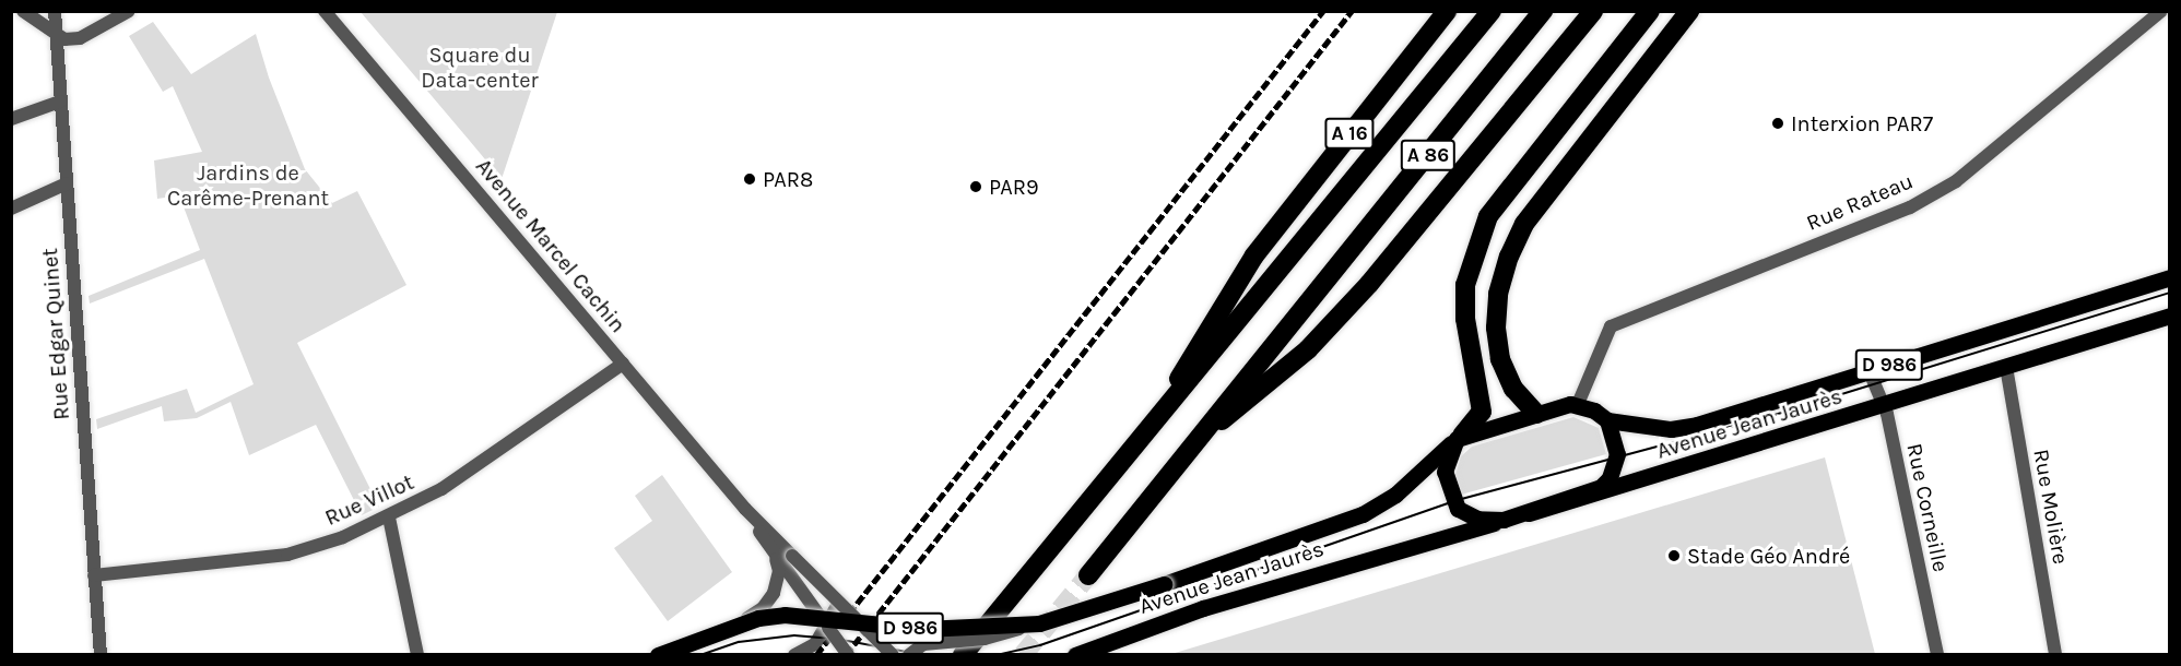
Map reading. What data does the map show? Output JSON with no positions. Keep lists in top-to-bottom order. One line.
{"streets":{"highway":["A 16","A 86"],"main road":["D 986","Avenue Jean Jaurès"],"street":["Rue Rateau","Avenue Marcel Cachin","Rue Edgar Quinet","Rue Villot","Rue Molière","Rue Corneille"]},"crossings":[["A 16","A 86"],["Avenue Marcel Cachin","Rue Villot"],["Rue Edgar Quinet","Rue Villot"],["D 986","Avenue Jean Jaurès"],["Avenue Jean Jaurès","Rue Molière"],["Avenue Jean Jaurès","Rue Corneille"]],"parks":["Square du Data-center","Jardins de Carême-Prenant"],"places":["Interxion PAR7","PAR8","PAR9","Stade Géo André"]}
